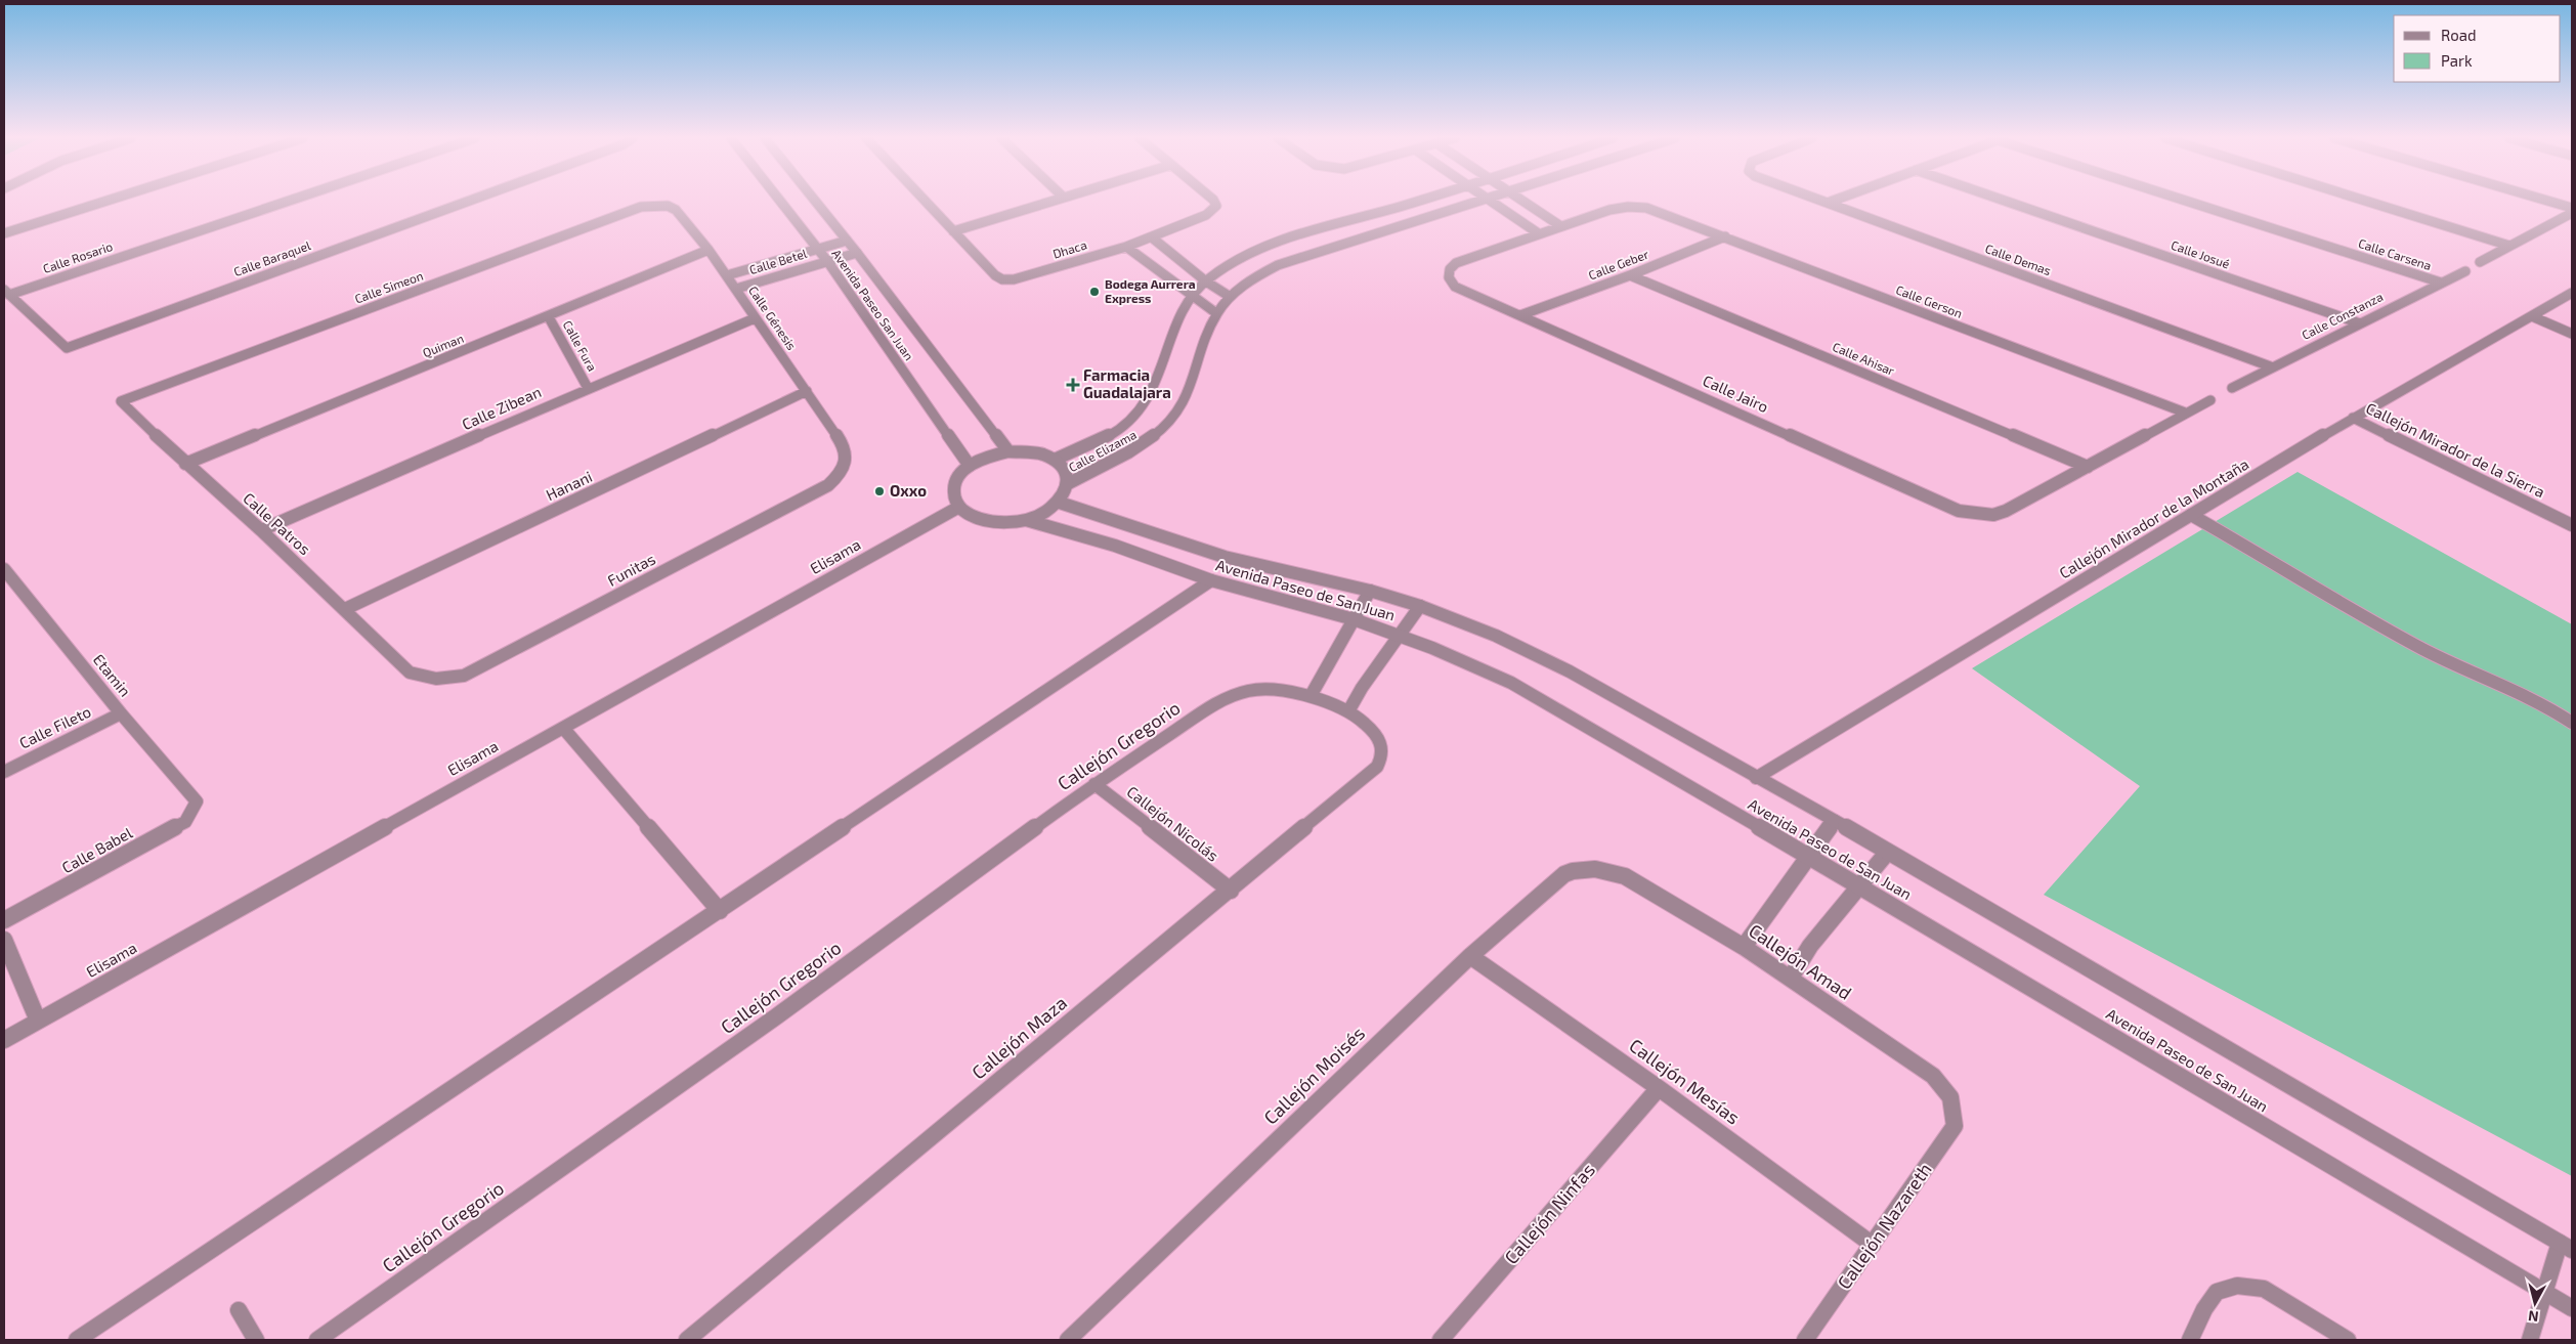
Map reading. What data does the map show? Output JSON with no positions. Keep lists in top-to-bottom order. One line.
{"streets":{"street":["Dhaca","Calle Josué","Calle Carsena","Calle Rosario","Calle Baraquel","Calle Demas","Calle Betel","Calle Geber","Calle Simeon","Calle Gerson","Avenida Paseo San Juan","Calle Constanza","Calle Génesis","Quiman","Calle Fura","Calle Ahisar","Calle Jairo","Calle Zibean","Callejón Mirador de la Sierra","Calle Elizama","Hanani","Callejón Mirador de la Montaña","Calle Patros","Elisama","Funitas","Avenida Paseo de San Juan","Etamin","Calle Fileto","Callejón Gregorio","Callejón Nicolás","Calle Babel","Callejón Amad","Callejón Maza","Callejón Moisés","Callejón Mesías","Callejón Ninfas","Callejón Nazareth"]},"crossings":[["Calle Josué","Calle Constanza"],["Calle Carsena","Calle Constanza"],["Calle Rosario","Calle Baraquel"],["Calle Demas","Calle Constanza"],["Calle Betel","Avenida Paseo San Juan"],["Calle Betel","Calle Génesis"],["Calle Geber","Calle Gerson"],["Calle Geber","Calle Ahisar"],["Calle Geber","Calle Jairo"],["Calle Simeon","Calle Génesis"],["Calle Simeon","Calle Patros"],["Calle Gerson","Calle Jairo"],["Avenida Paseo San Juan","Calle Elizama"],["Avenida Paseo San Juan","Elisama"],["Avenida Paseo San Juan","Avenida Paseo de San Juan"],["Calle Génesis","Quiman"],["Calle Génesis","Calle Zibean"],["Calle Génesis","Hanani"],["Calle Génesis","Funitas"],["Quiman","Calle Fura"],["Quiman","Calle Patros"],["Calle Fura","Calle Zibean"],["Calle Ahisar","Calle Jairo"],["Calle Zibean","Calle Patros"],["Callejón Mirador de la Sierra","Callejón Mirador de la Montaña"],["Calle Elizama","Elisama"],["Calle Elizama","Avenida Paseo de San Juan"],["Hanani","Calle Patros"],["Callejón Mirador de la Montaña","Avenida Paseo de San Juan"],["Calle Patros","Funitas"],["Elisama","Avenida Paseo de San Juan"],["Etamin","Calle Fileto"],["Etamin","Calle Babel"],["Callejón Gregorio","Callejón Nicolás"],["Callejón Gregorio","Callejón Maza"],["Callejón Nicolás","Callejón Maza"],["Callejón Amad","Callejón Moisés"],["Callejón Amad","Callejón Nazareth"],["Callejón Moisés","Callejón Mesías"],["Callejón Mesías","Callejón Ninfas"],["Callejón Mesías","Callejón Nazareth"]],"places":{"other":["Bodega Aurrera Express","Oxxo"],"health":["Farmacia Guadalajara"]},"legend":["Road","Park"],"north":"bottom"}
